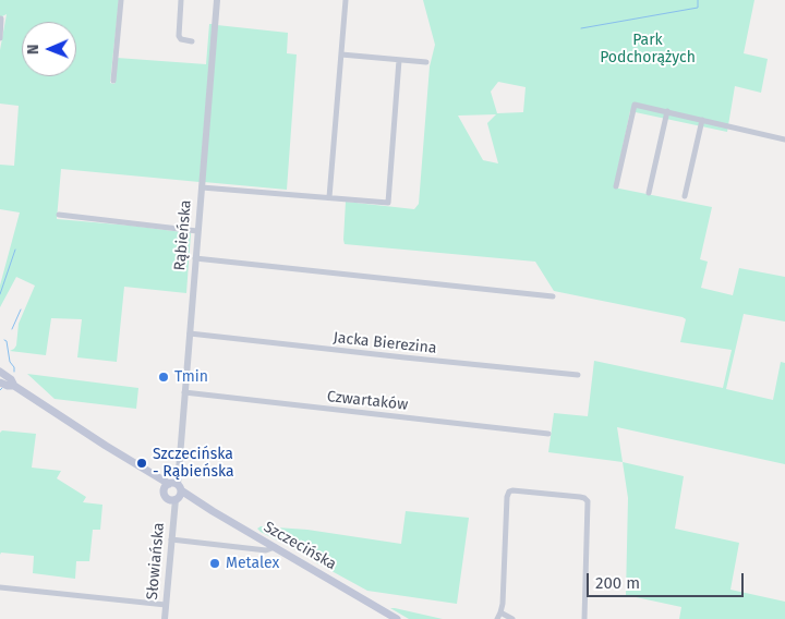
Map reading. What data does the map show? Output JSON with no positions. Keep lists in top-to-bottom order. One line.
{"streets":{"main road":["Szczecińska"],"street":["Rąbieńska","Jacka Bierezina","Czwartaków","Słowiańska"]},"crossings":[["Rąbieńska","Jacka Bierezina"],["Rąbieńska","Czwartaków"],["Rąbieńska","Szczecińska"],["Rąbieńska","Słowiańska"],["Szczecińska","Słowiańska"]],"parks":["Park Podchorążych"],"places":["Tmin","Szczecińska - Rąbieńska","Metalex"],"scale_bar":"200 m","north":"left"}
